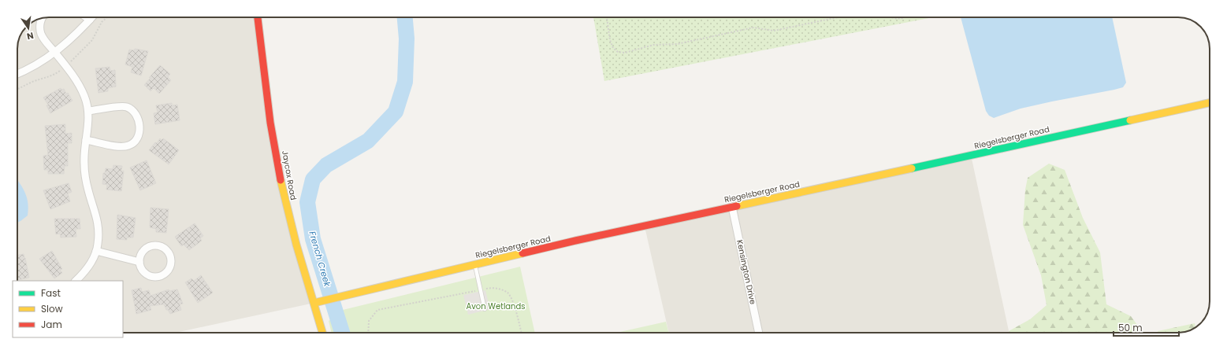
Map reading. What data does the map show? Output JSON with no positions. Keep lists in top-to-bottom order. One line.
{"streets":{"street":["Riegelsberger Road","Jaycox Road","Kensington Drive"]},"crossings":[["Riegelsberger Road","Jaycox Road"],["Riegelsberger Road","Kensington Drive"]],"water":["French Creek"],"parks":["Avon Wetlands"],"legend":["Fast","Slow","Jam"],"scale_bar":"50 m","north":"bottom"}
